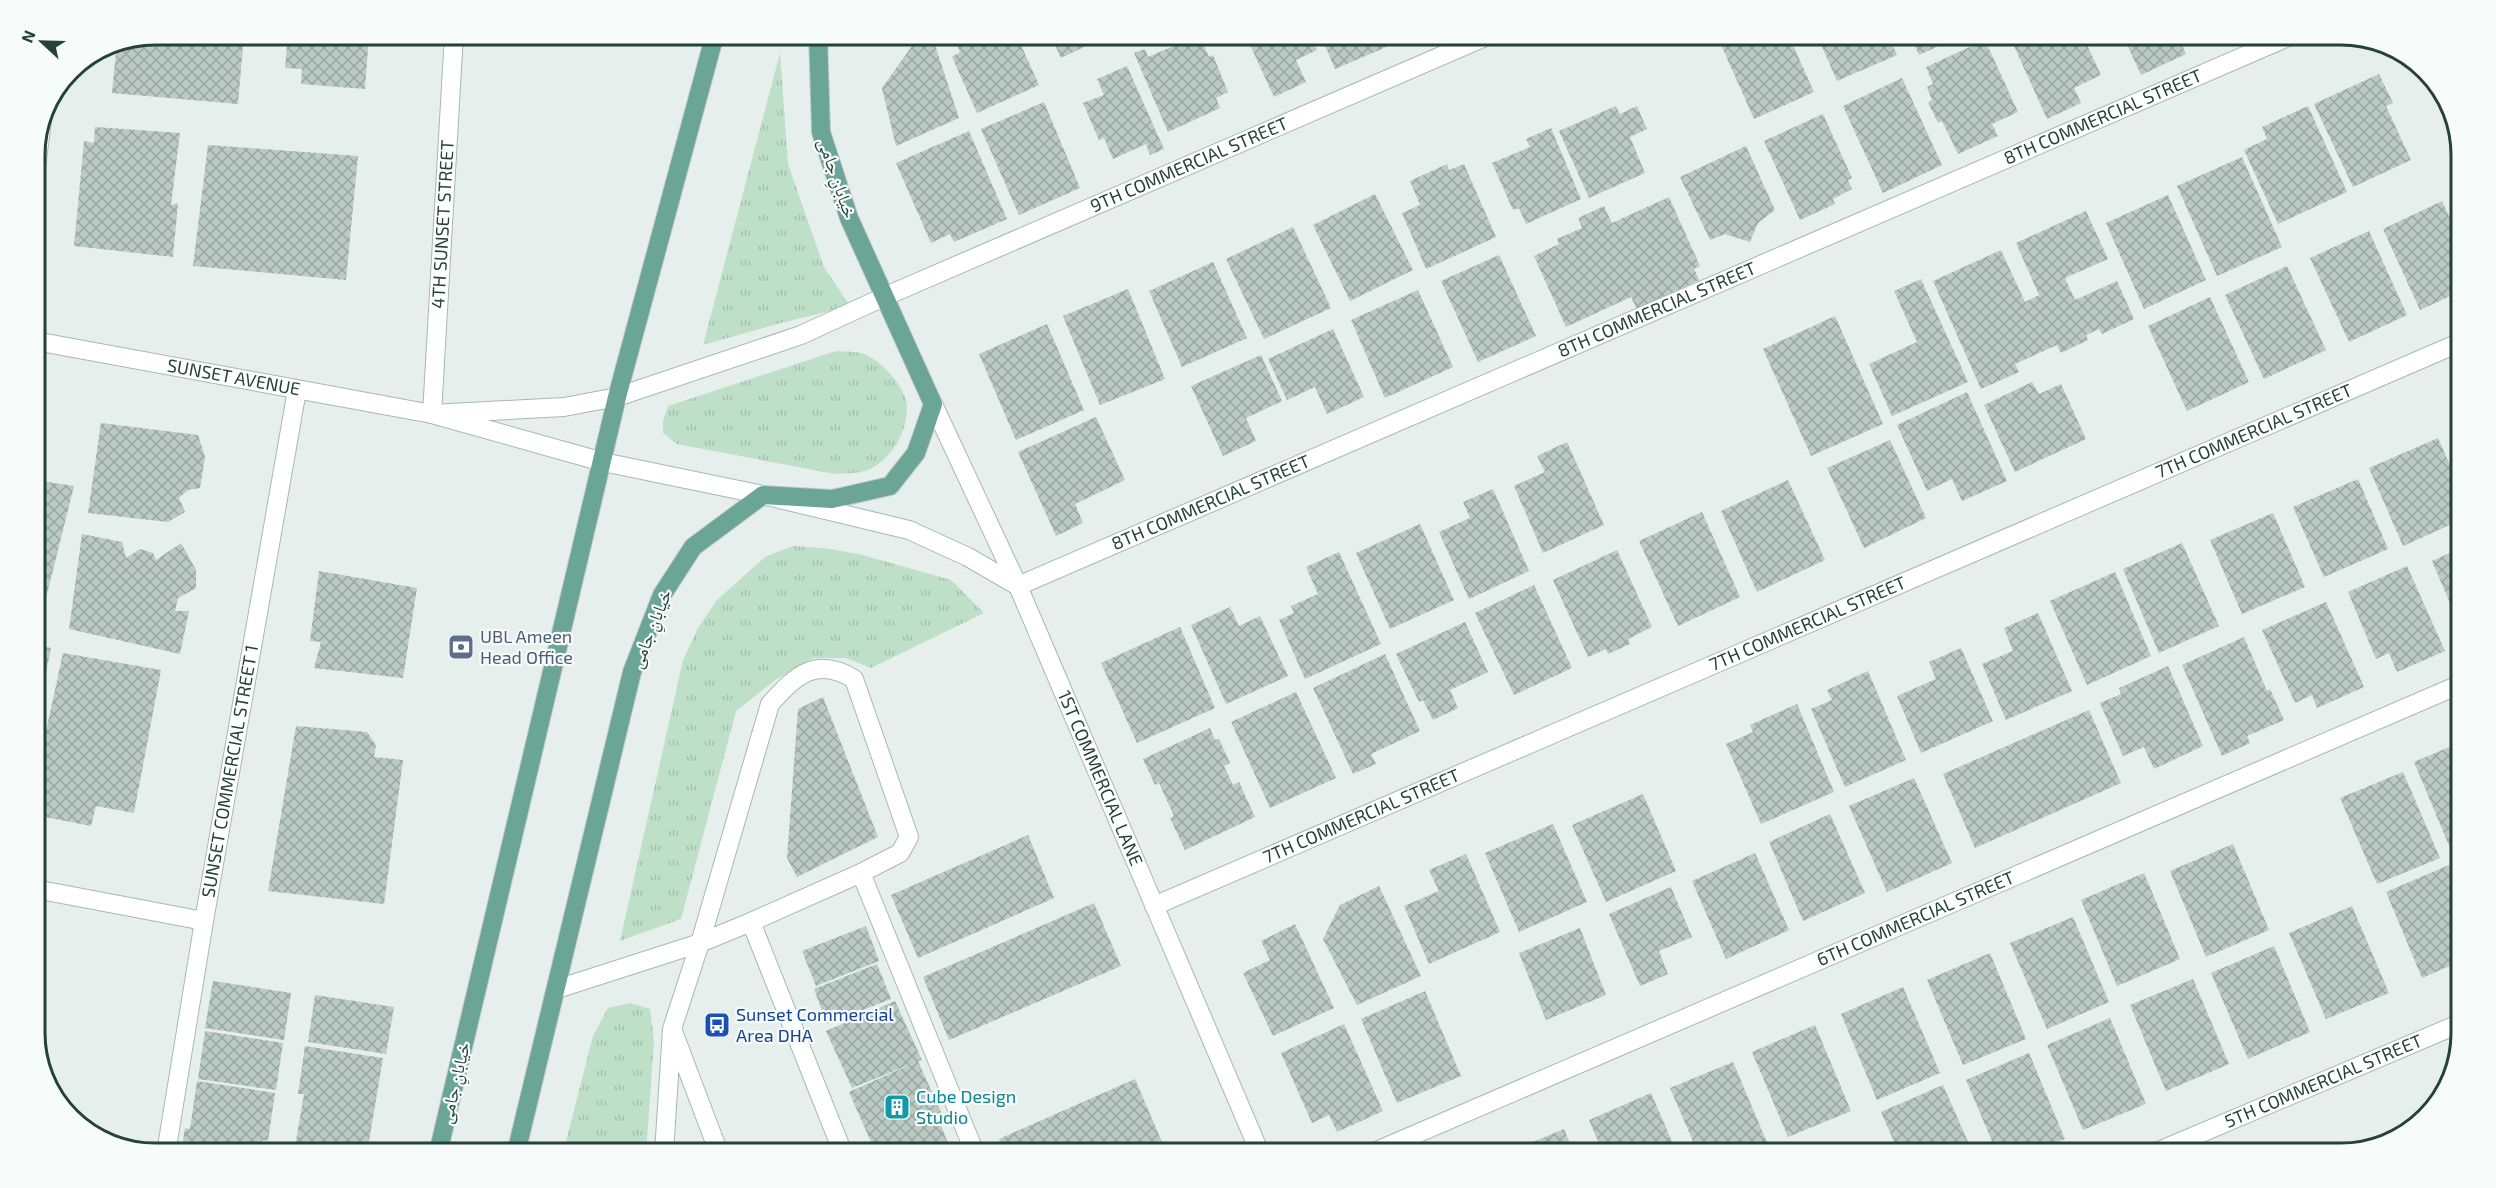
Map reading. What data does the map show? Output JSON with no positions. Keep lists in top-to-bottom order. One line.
{"streets":{"main road":["خیابانِ جامی"],"street":["8TH COMMERCIAL STREET","9TH COMMERCIAL STREET","4TH SUNSET STREET","SUNSET AVENUE","7TH COMMERCIAL STREET","SUNSET COMMERCIAL STREET 1","1ST COMMERCIAL LANE","6TH COMMERCIAL STREET","5TH COMMERCIAL STREET"]},"crossings":[["8TH COMMERCIAL STREET","1ST COMMERCIAL LANE"],["9TH COMMERCIAL STREET","خیابانِ جامی"],["9TH COMMERCIAL STREET","4TH SUNSET STREET"],["9TH COMMERCIAL STREET","SUNSET AVENUE"],["خیابانِ جامی","1ST COMMERCIAL LANE"],["4TH SUNSET STREET","SUNSET AVENUE"],["SUNSET AVENUE","SUNSET COMMERCIAL STREET 1"],["7TH COMMERCIAL STREET","1ST COMMERCIAL LANE"]],"places":{"bank":["UBL Ameen Head Office"],"bus stop":["Sunset Commercial Area DHA"],"building":["Cube Design Studio"]},"north":"left"}
